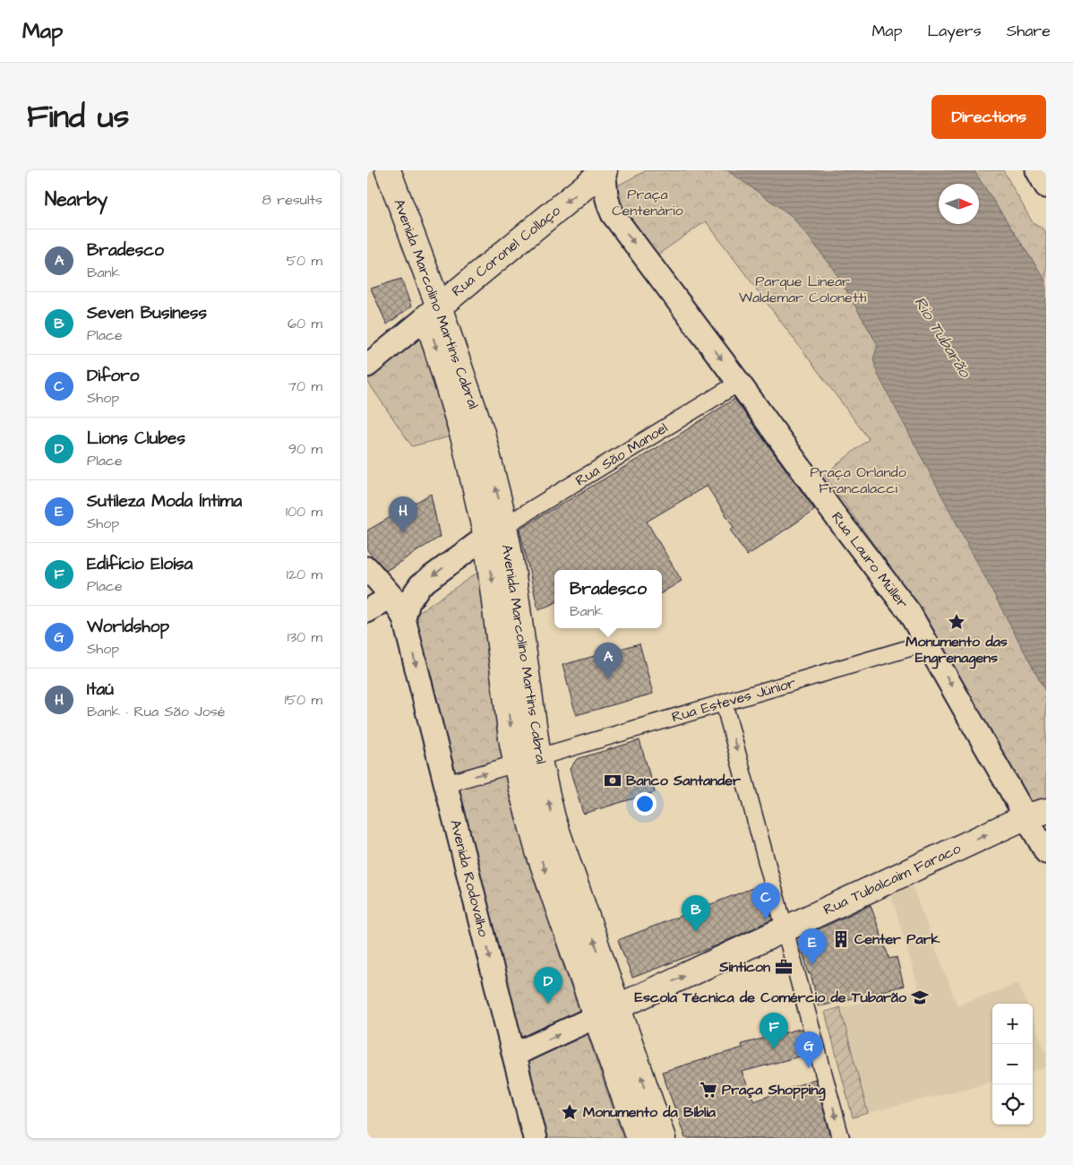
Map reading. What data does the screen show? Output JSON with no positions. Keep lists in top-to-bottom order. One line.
{"streets":{"main road":["Rua Coronel Collaço","Avenida Marcolino Martins Cabral","Rua São Manoel","Rua Lauro Müller","Avenida Rodovalho","Rua Tubalcaim Faraco"],"street":["Rua Esteves Júnior"]},"crossings":[["Rua Coronel Collaço","Avenida Marcolino Martins Cabral"],["Rua Coronel Collaço","Rua Lauro Müller"],["Avenida Marcolino Martins Cabral","Rua São Manoel"],["Avenida Marcolino Martins Cabral","Rua Esteves Júnior"],["Avenida Marcolino Martins Cabral","Rua Tubalcaim Faraco"],["Rua São Manoel","Rua Lauro Müller"],["Rua São Manoel","Avenida Rodovalho"],["Rua Lauro Müller","Rua Esteves Júnior"],["Rua Lauro Müller","Rua Tubalcaim Faraco"],["Rua Esteves Júnior","Avenida Rodovalho"],["Avenida Rodovalho","Rua Tubalcaim Faraco"]],"one_way":["Rua Coronel Collaço","Rua Lauro Müller","Avenida Rodovalho","Rua Tubalcaim Faraco"],"water":["Rio Tubarão"],"parks":["Praça Centenário","Parque Linear Waldemar Colonetti","Praça Orlando Francalacci"],"places":{"place":["Monumento das Engrenagens","Monumento da Bíblia"],"bank":["Banco Santander"],"building":["Center Park"],"office":["Sinticon"],"school or university":["Escola Técnica de Comércio de Tubarão"],"supermarket":["Praça Shopping"]},"north":"right","page":{"header":"Map","nav":["Map","Layers","Share"],"title":"Find us","buttons":"Directions","heading":["Nearby","8 results"],"list":[{"mark":"A","name":"Bradesco","note":"Bank","value":"50 m"},{"mark":"B","name":"Seven Business","note":"Place","value":"60 m"},{"mark":"C","name":"Diforo","note":"Shop","value":"70 m"},{"mark":"D","name":"Lions Clubes","note":"Place","value":"90 m"},{"mark":"E","name":"Sutileza Moda Íntima","note":"Shop","value":"100 m"},{"mark":"F","name":"Edifício Eloísa","note":"Place","value":"120 m"},{"mark":"G","name":"Worldshop","note":"Shop","value":"130 m"},{"mark":"H","name":"Itaú","note":"Bank · Rua São José","value":"150 m"}],"pins":["H","A","C","B","E","D","F","G"],"popup":["Bradesco","Bank"],"map_buttons":["+","−"]}}
